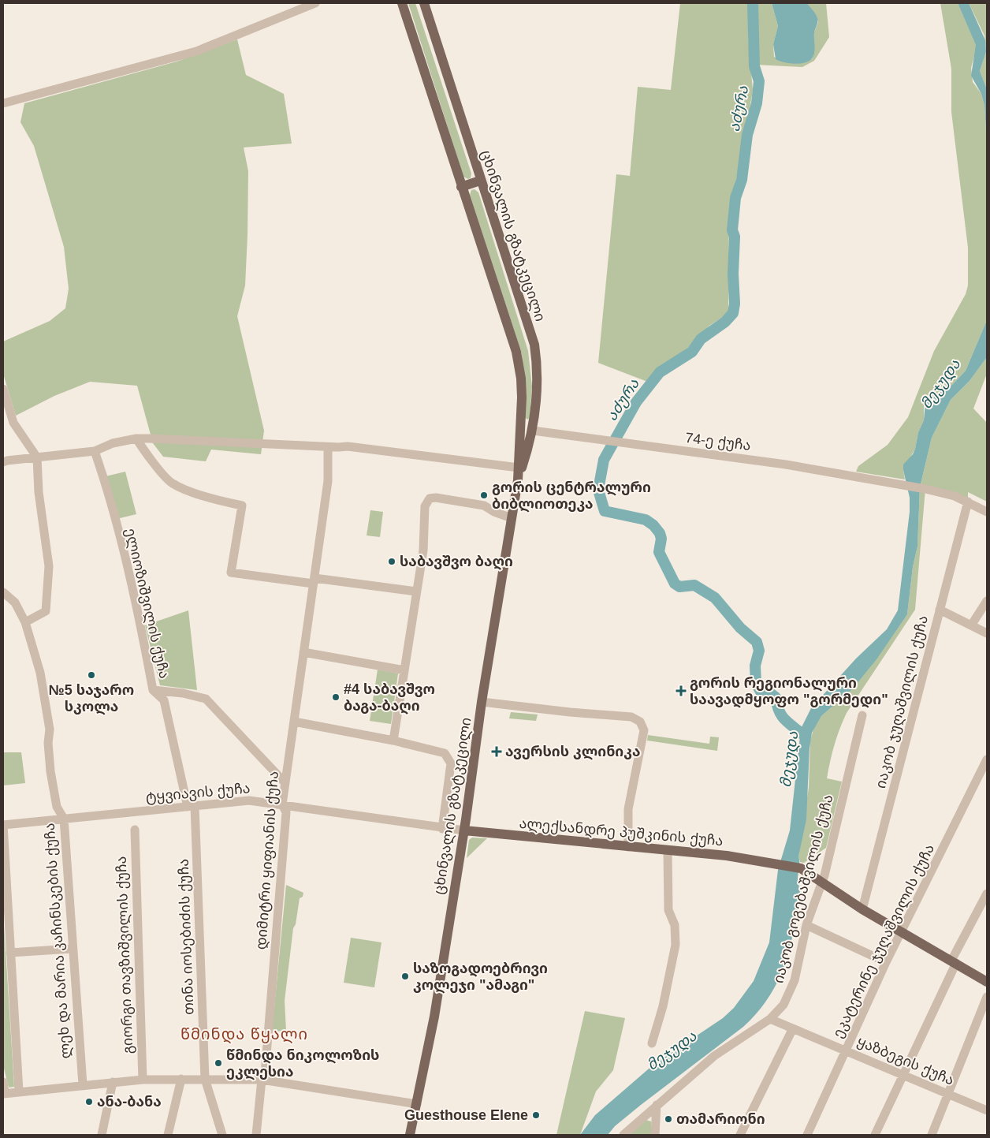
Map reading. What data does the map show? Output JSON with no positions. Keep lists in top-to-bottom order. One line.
{"streets":{"main road":["ცხინვალის გზატკეცილი","ალექსანდრე პუშკინის ქუჩა"],"street":["74-ე ქუჩა","ელიოზიშვილის ქუჩა","იაკობ ჯუღაშვილის ქუჩა","ტყვიავის ქუჩა","დიმიტრი ყიფიანის ქუჩა","იაკობ გოგებაშვილის ქუჩა","თინა იოსებიძის ქუჩა","ლეხ და მარია კაჩინსკების ქუჩა","ეკატერინე ჯუღაშვილის ქუჩა","გიორგი თავზიშვილის ქუჩა","ყაზბეგის ქუჩა"]},"crossings":[["ცხინვალის გზატკეცილი","74-ე ქუჩა"],["ცხინვალის გზატკეცილი","ტყვიავის ქუჩა"],["ცხინვალის გზატკეცილი","ალექსანდრე პუშკინის ქუჩა"],["74-ე ქუჩა","იაკობ ჯუღაშვილის ქუჩა"],["ელიოზიშვილის ქუჩა","დიმიტრი ყიფიანის ქუჩა"],["ელიოზიშვილის ქუჩა","თინა იოსებიძის ქუჩა"],["ტყვიავის ქუჩა","ალექსანდრე პუშკინის ქუჩა"],["ტყვიავის ქუჩა","დიმიტრი ყიფიანის ქუჩა"],["ტყვიავის ქუჩა","თინა იოსებიძის ქუჩა"],["ტყვიავის ქუჩა","ლეხ და მარია კაჩინსკების ქუჩა"],["ალექსანდრე პუშკინის ქუჩა","იაკობ გოგებაშვილის ქუჩა"],["იაკობ გოგებაშვილის ქუჩა","ყაზბეგის ქუჩა"],["ეკატერინე ჯუღაშვილის ქუჩა","ყაზბეგის ქუჩა"]],"districts":["წმინდა წყალი"],"water":["აძურა","მეჯუდა"],"places":{"other":["გორის ცენტრალური ბიბლიოთეკა","საბავშვო ბაღი","№5 საჯარო სკოლა","#4 საბავშვო ბაგა-ბაღი","საზოგადოებრივი კოლეჯი \"ამაგი\"","წმინდა ნიკოლოზის ეკლესია","ანა-ბანა","Guesthouse Elene","თამარიონი"],"health":["გორის რეგიონალური საავადმყოფო \"გორმედი\"","ავერსის კლინიკა"]}}
